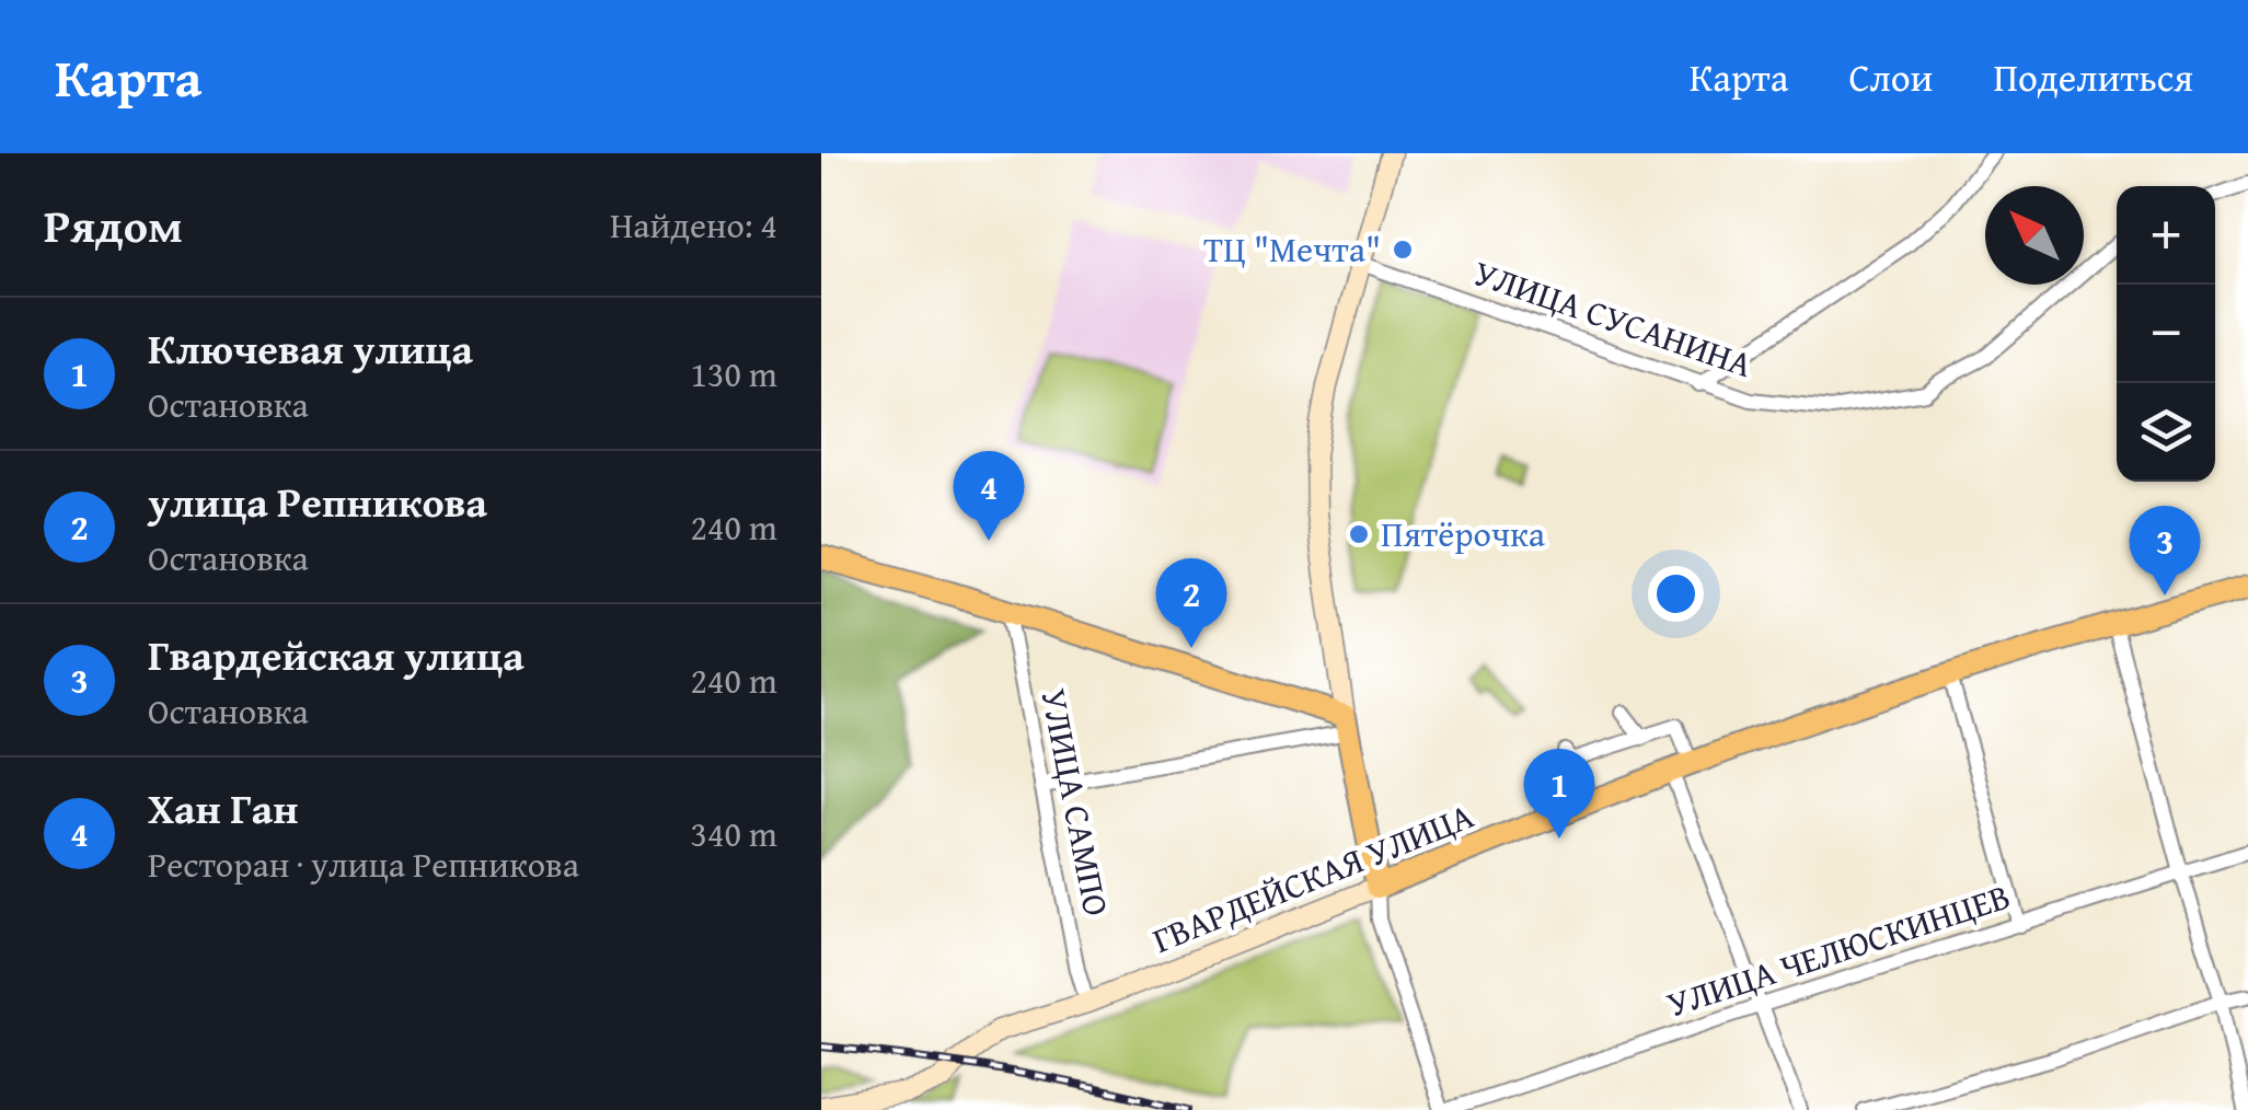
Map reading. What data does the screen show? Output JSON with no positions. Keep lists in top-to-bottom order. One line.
{"streets":{"main road":["ГВАРДЕЙСКАЯ УЛИЦА"],"street":["УЛИЦА СУСАНИНА","УЛИЦА САМПО","УЛИЦА ЧЕЛЮСКИНЦЕВ"]},"crossings":[["УЛИЦА САМПО","ГВАРДЕЙСКАЯ УЛИЦА"]],"places":["ТЦ \"Мечта\"","Пятёрочка"],"north":"top left","page":{"header":"Карта","nav":["Карта","Слои","Поделиться"],"heading":["Рядом","Найдено: 4"],"map_buttons":["+","−"],"list":[{"mark":"1","name":"Ключевая улица","note":"Остановка","value":"130 m"},{"mark":"2","name":"улица Репникова","note":"Остановка","value":"240 m"},{"mark":"3","name":"Гвардейская улица","note":"Остановка","value":"240 m"},{"mark":"4","name":"Хан Ган","note":"Ресторан · улица Репникова","value":"340 m"}],"pins":["4","3","2","1"]}}
